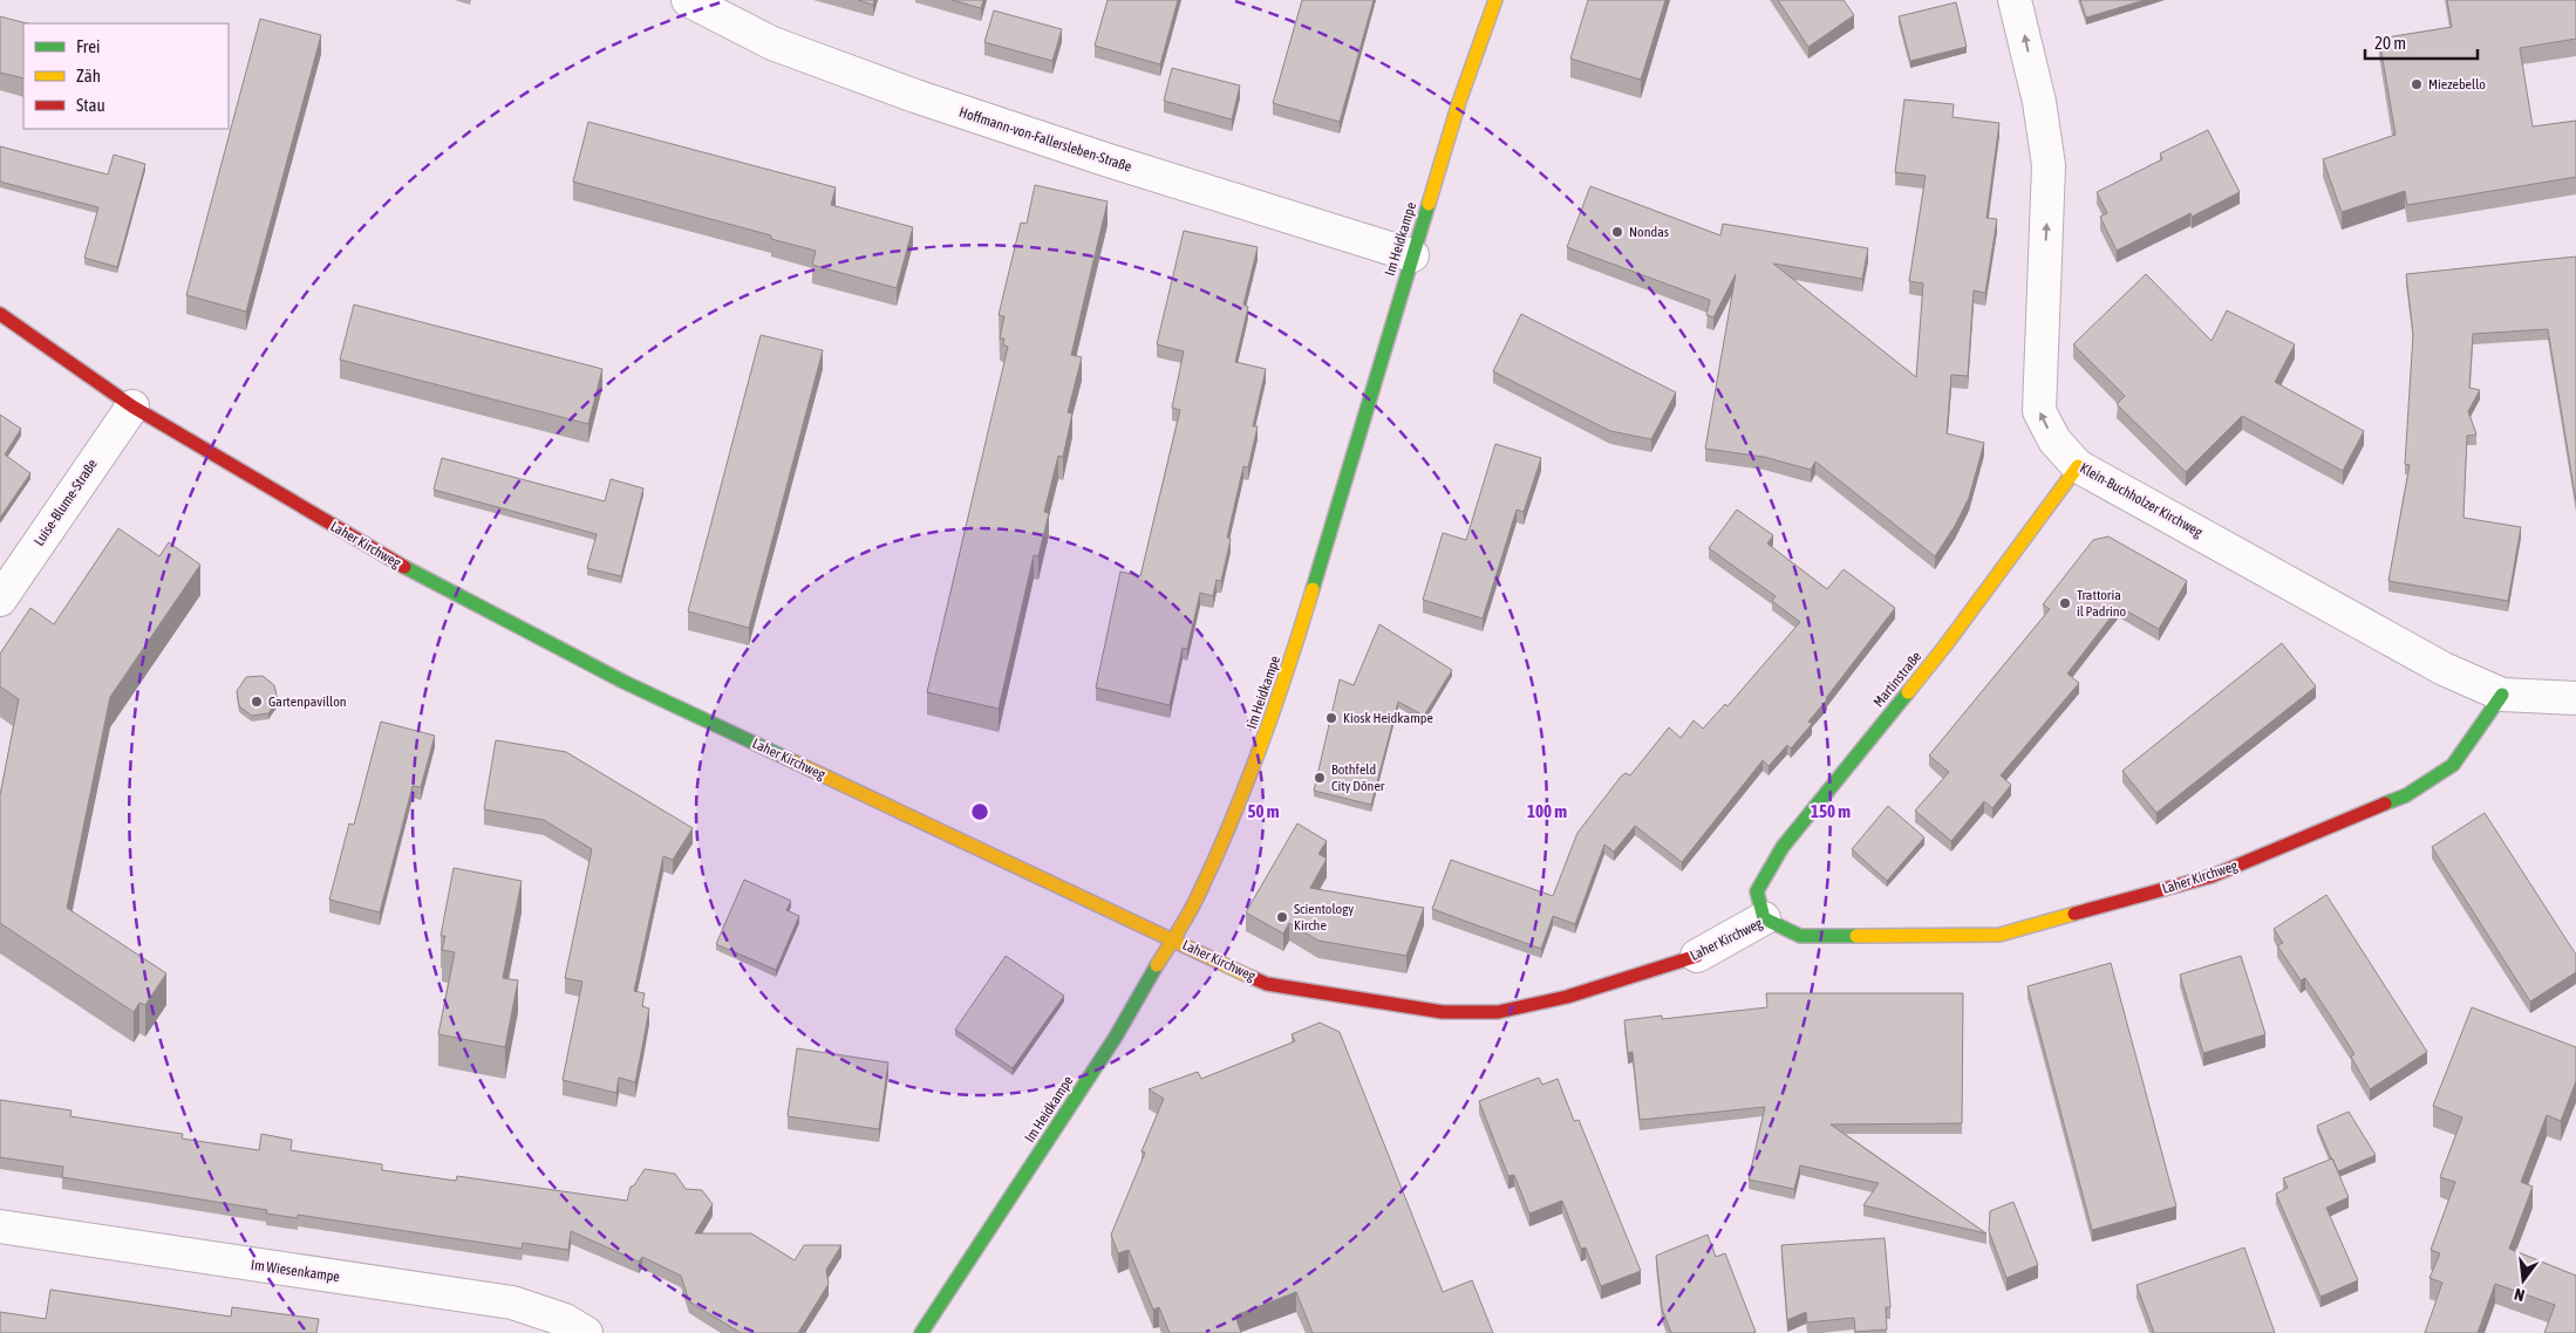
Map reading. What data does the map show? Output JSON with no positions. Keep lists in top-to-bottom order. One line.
{"streets":{"street":["Hoffmann-von-Fallersleben-Straße","Im Heidkampe","Klein-Buchholzer Kirchweg","Luise-Blume-Straße","Laher Kirchweg","Martinstraße","Im Wiesenkampe"]},"crossings":[["Hoffmann-von-Fallersleben-Straße","Im Heidkampe"],["Im Heidkampe","Laher Kirchweg"],["Klein-Buchholzer Kirchweg","Laher Kirchweg"],["Klein-Buchholzer Kirchweg","Martinstraße"],["Luise-Blume-Straße","Laher Kirchweg"],["Laher Kirchweg","Martinstraße"]],"one_way":["Klein-Buchholzer Kirchweg"],"places":["Miezebello","Nondas","Trattoria il Padrino","Gartenpavillon","Kiosk Heidkampe","Bothfeld City Döner","Scientology Kirche"],"legend":["Frei","Zäh","Stau"],"scale_bar":"20 m","north":"bottom","rings":["50 m","100 m","150 m"]}
